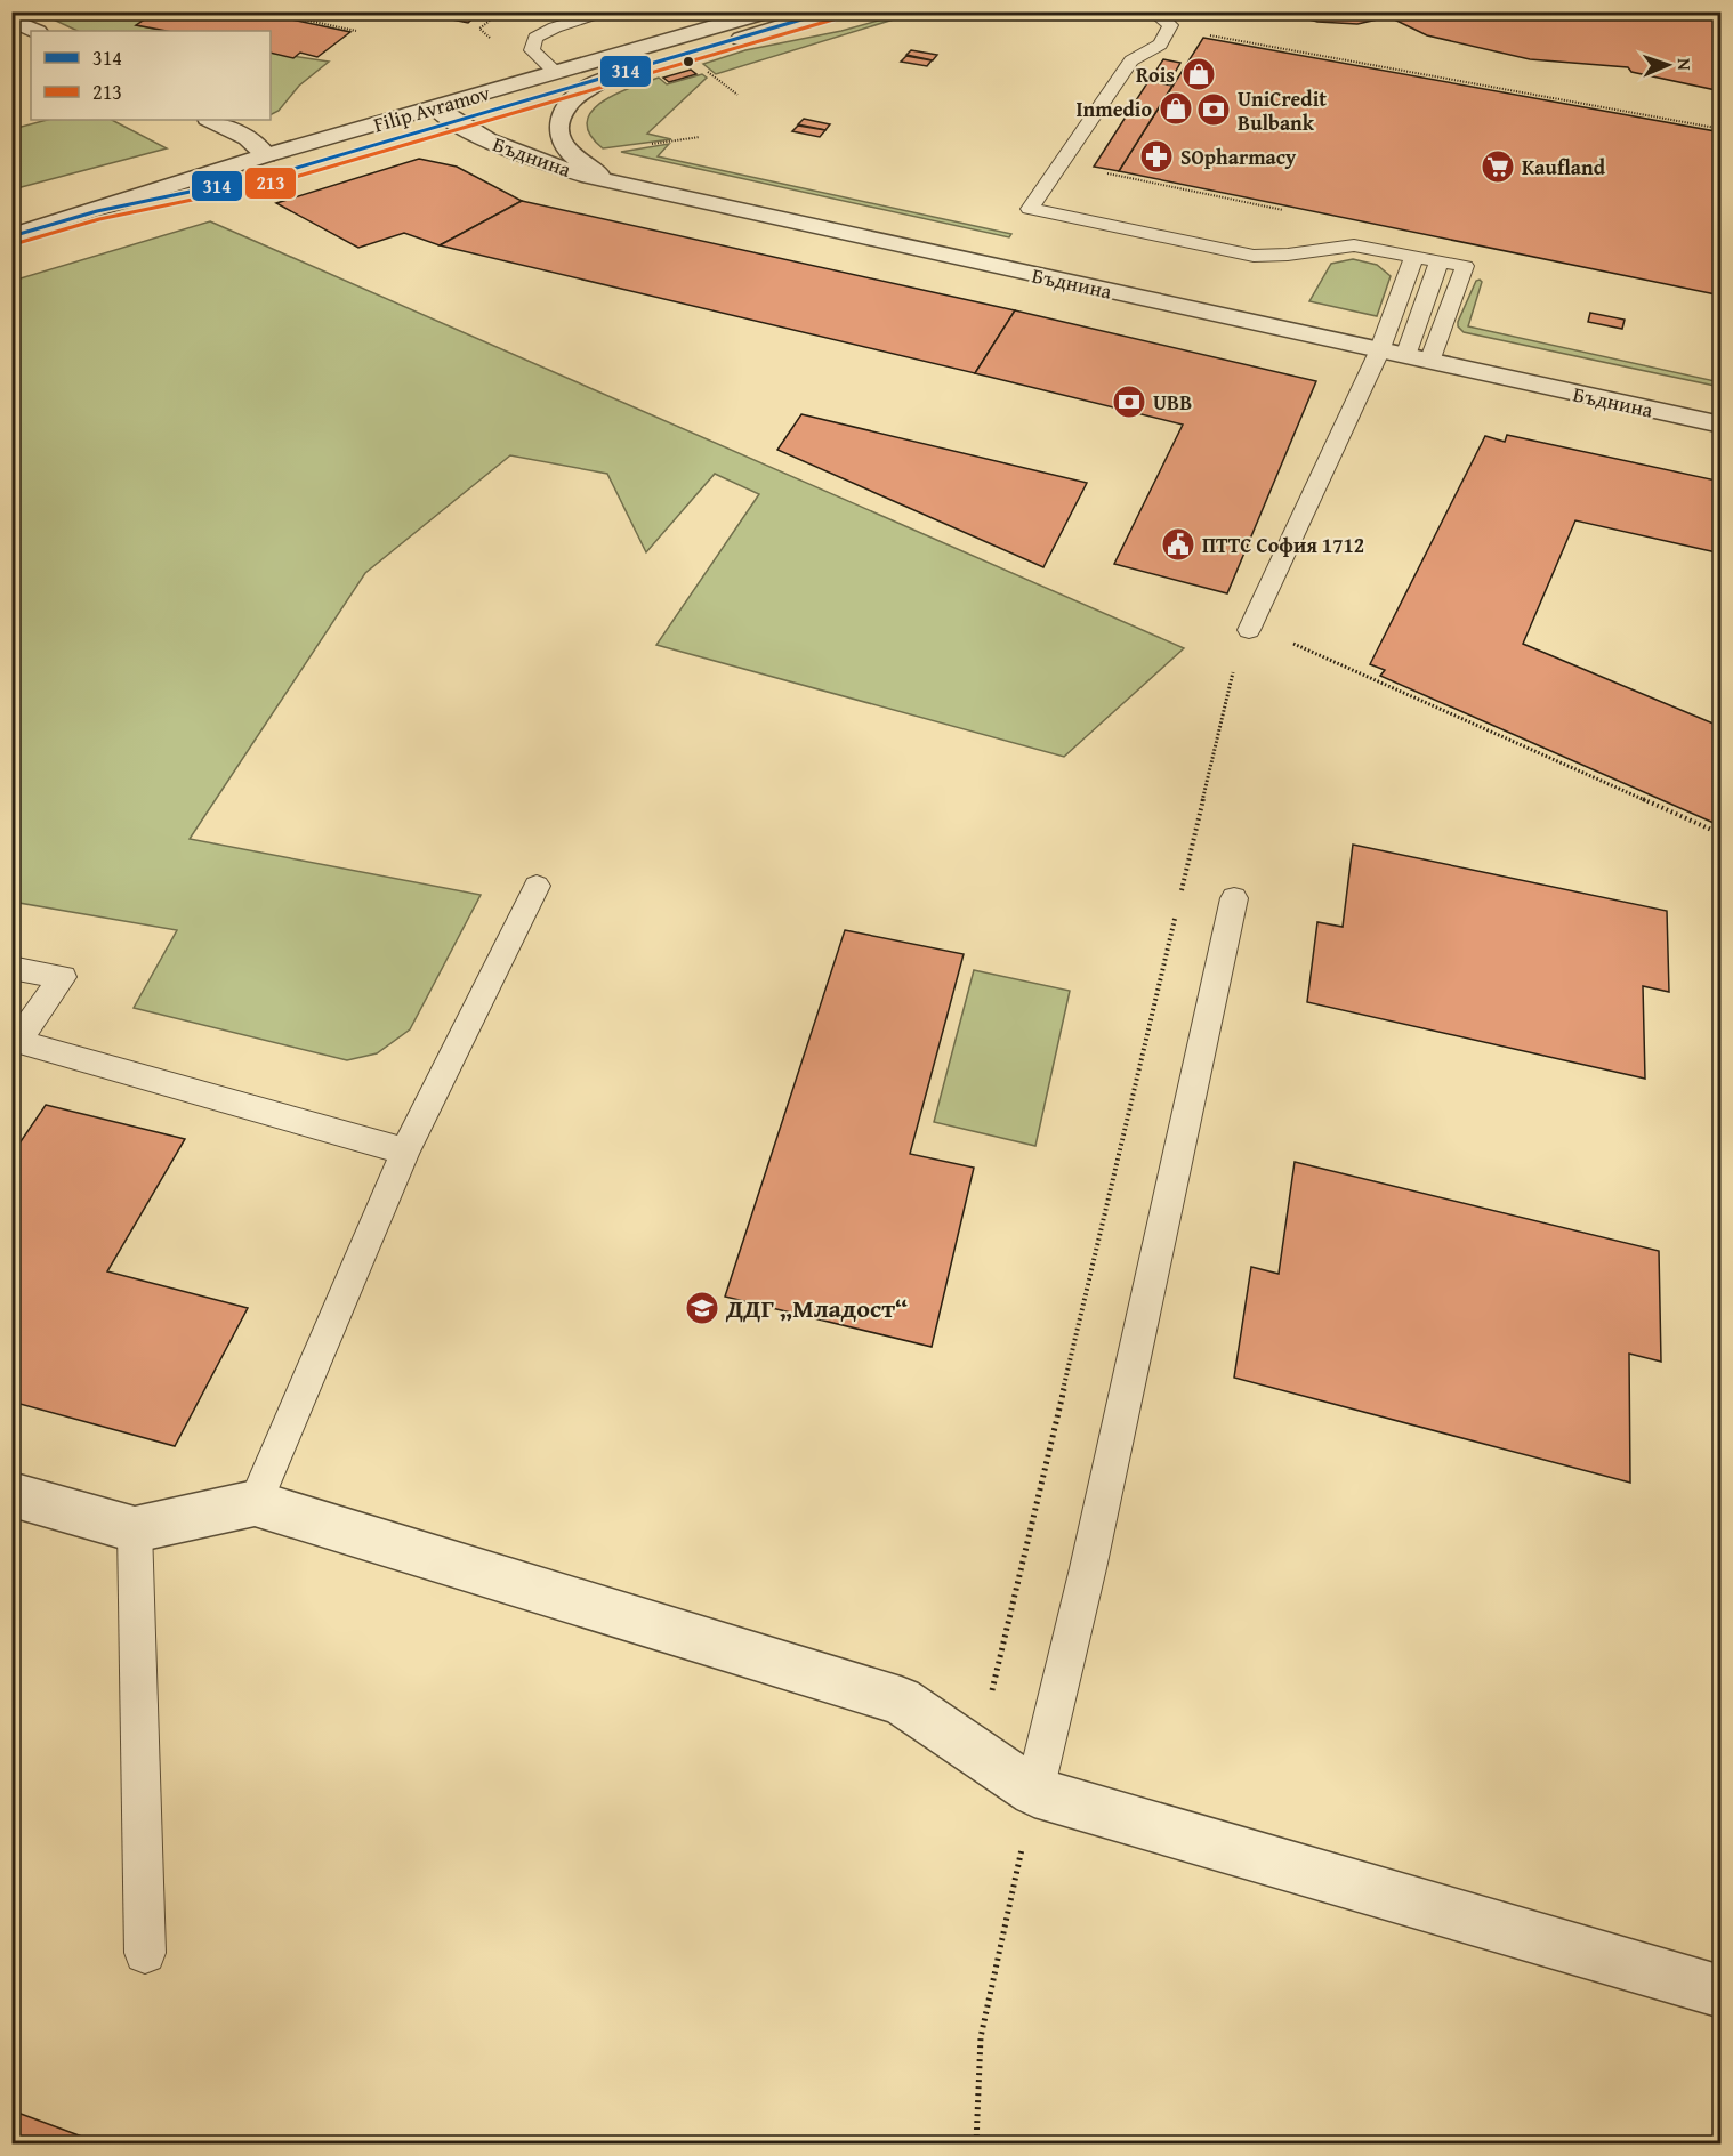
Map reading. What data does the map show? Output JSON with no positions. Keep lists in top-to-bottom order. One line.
{"streets":{"street":["Filip Avramov","Бъднина"]},"crossings":[["Filip Avramov","Бъднина"]],"places":{"shop":["Rois","Inmedio"],"bank":["UniCredit Bulbank","UBB"],"pharmacy":["SOpharmacy"],"supermarket":["Kaufland"],"public building":["ПТТС София 1712"],"school or university":["ДДГ „Младост“"]},"lines":["transit line 314","transit line 213"],"legend":["314","213"],"north":"right"}
